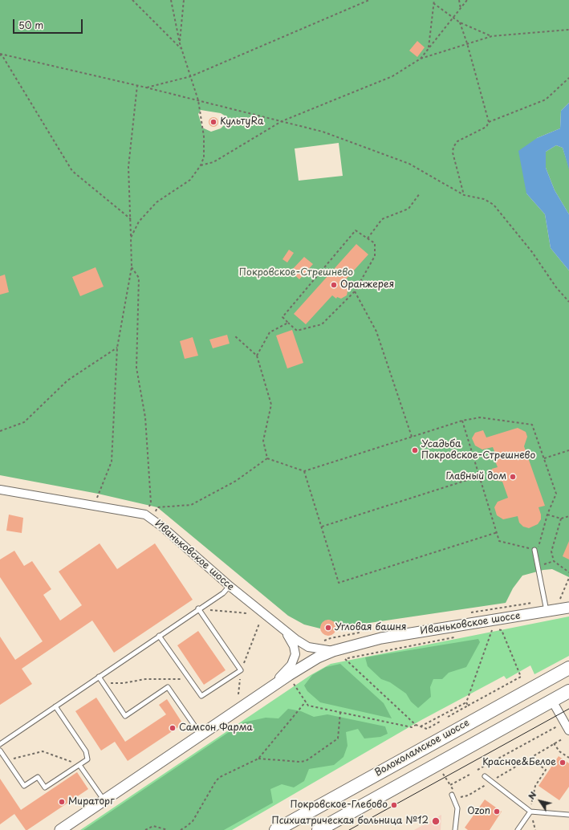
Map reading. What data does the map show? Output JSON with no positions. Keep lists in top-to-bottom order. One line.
{"streets":{"main road":["Волоколамское шоссе"],"street":["Иваньковское шоссе"]},"parks":["Покровское-Стрешнево"],"places":["КультуRа","Оранжерея","Усадьба Покровское-Стрешнево","Главный дом","Угловая башня","Самсон Фарма","Красное&Белое","Мираторг","Покровское-Глебово","Ozon","Психиатрическая больница №12"],"scale_bar":"50 m","north":"top left"}
